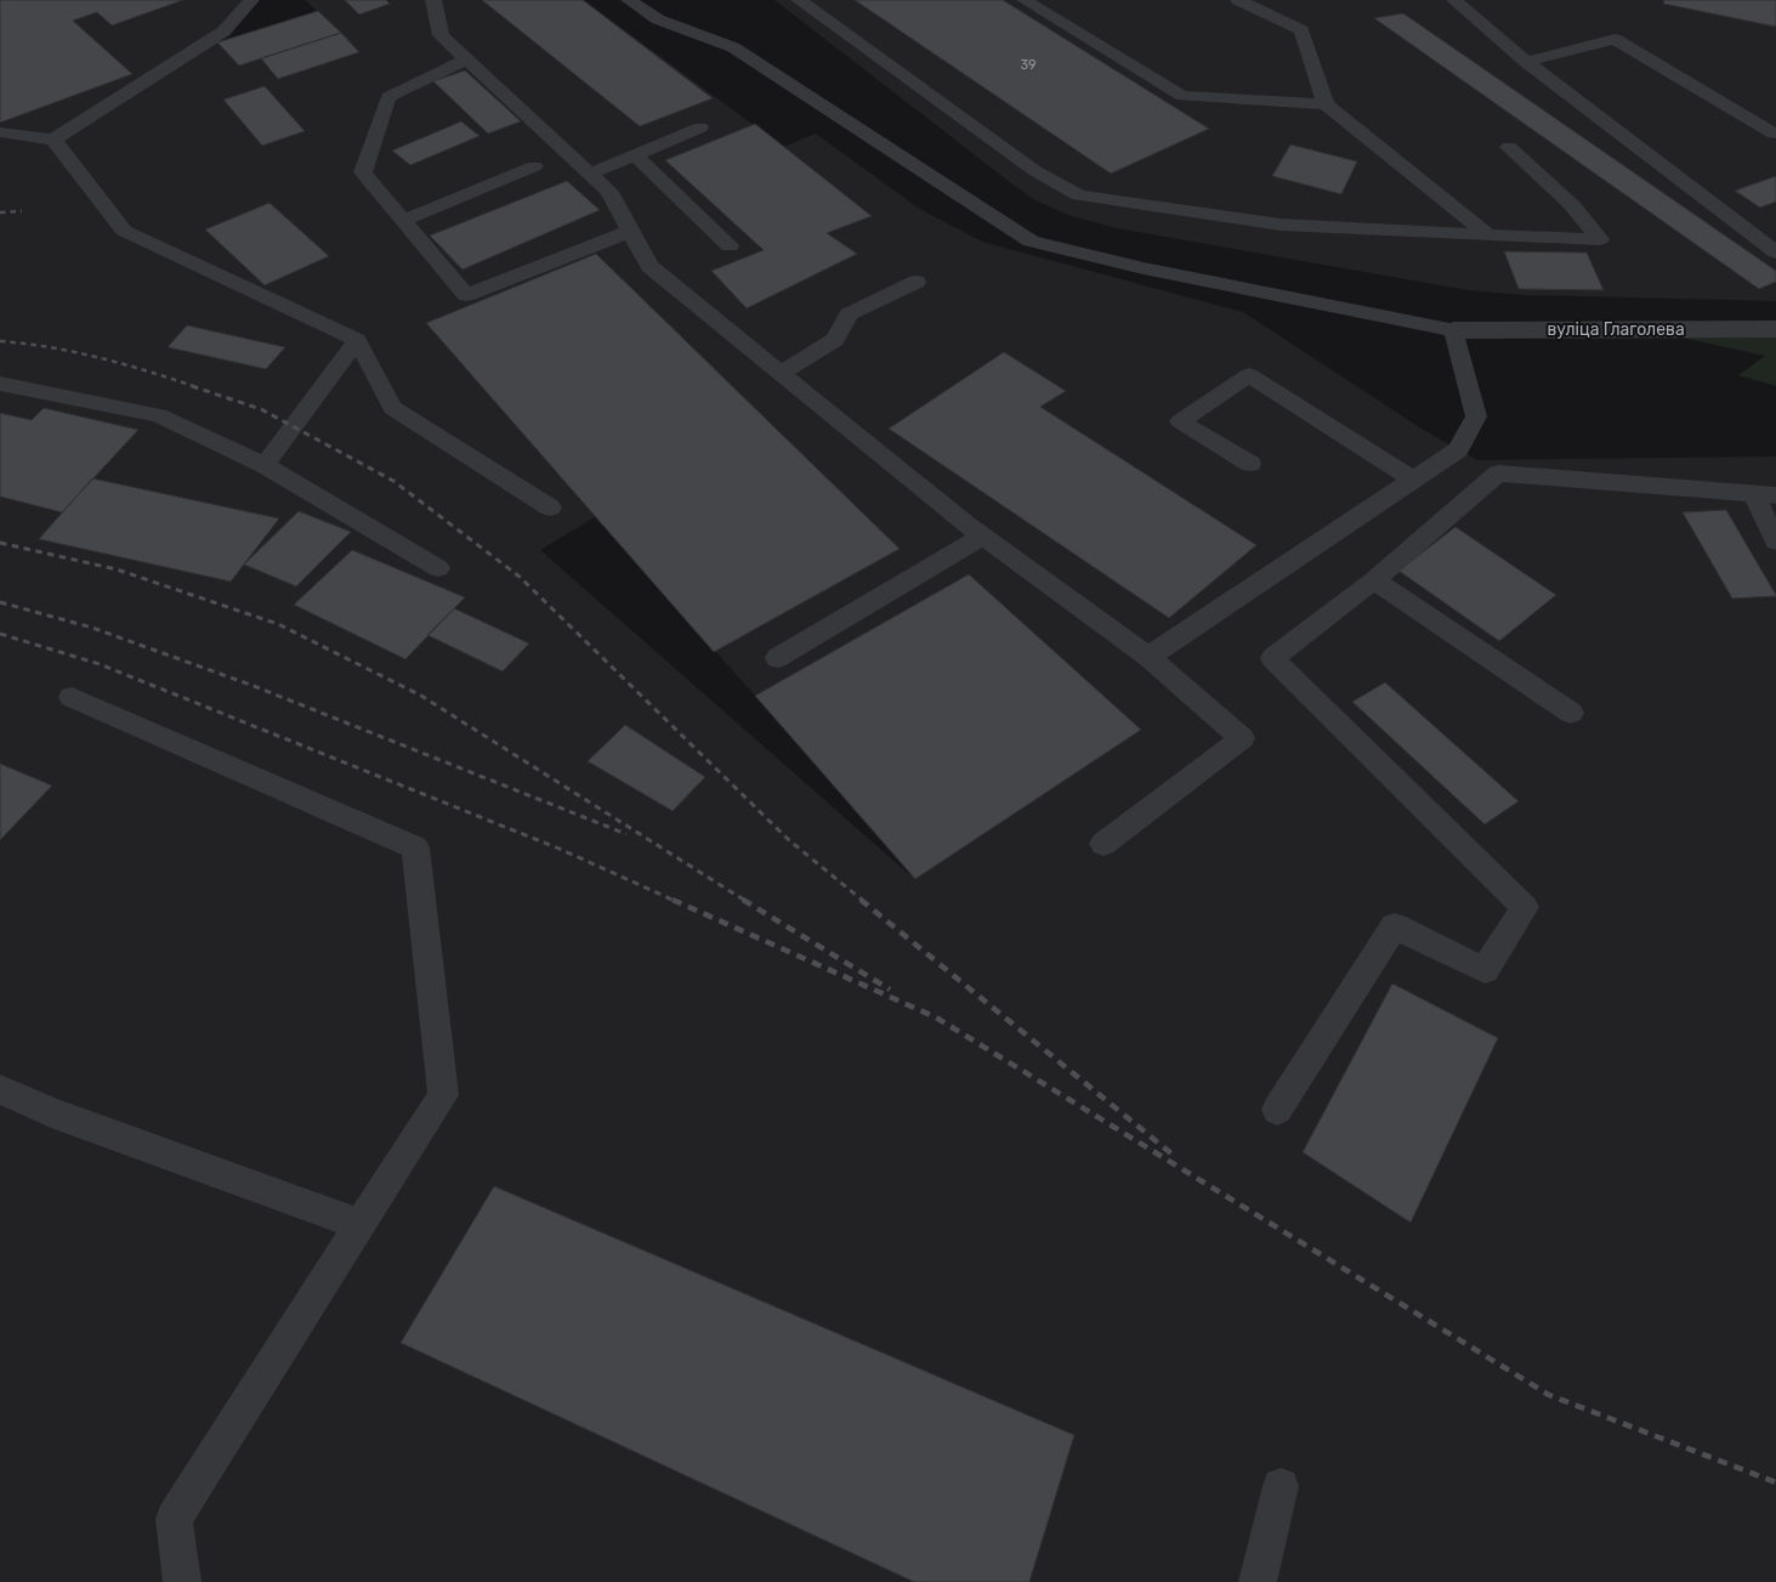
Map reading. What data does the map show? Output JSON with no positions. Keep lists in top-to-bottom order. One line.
{"streets":{"street":["вуліца Глаголева"]},"house_numbers":["39"]}
